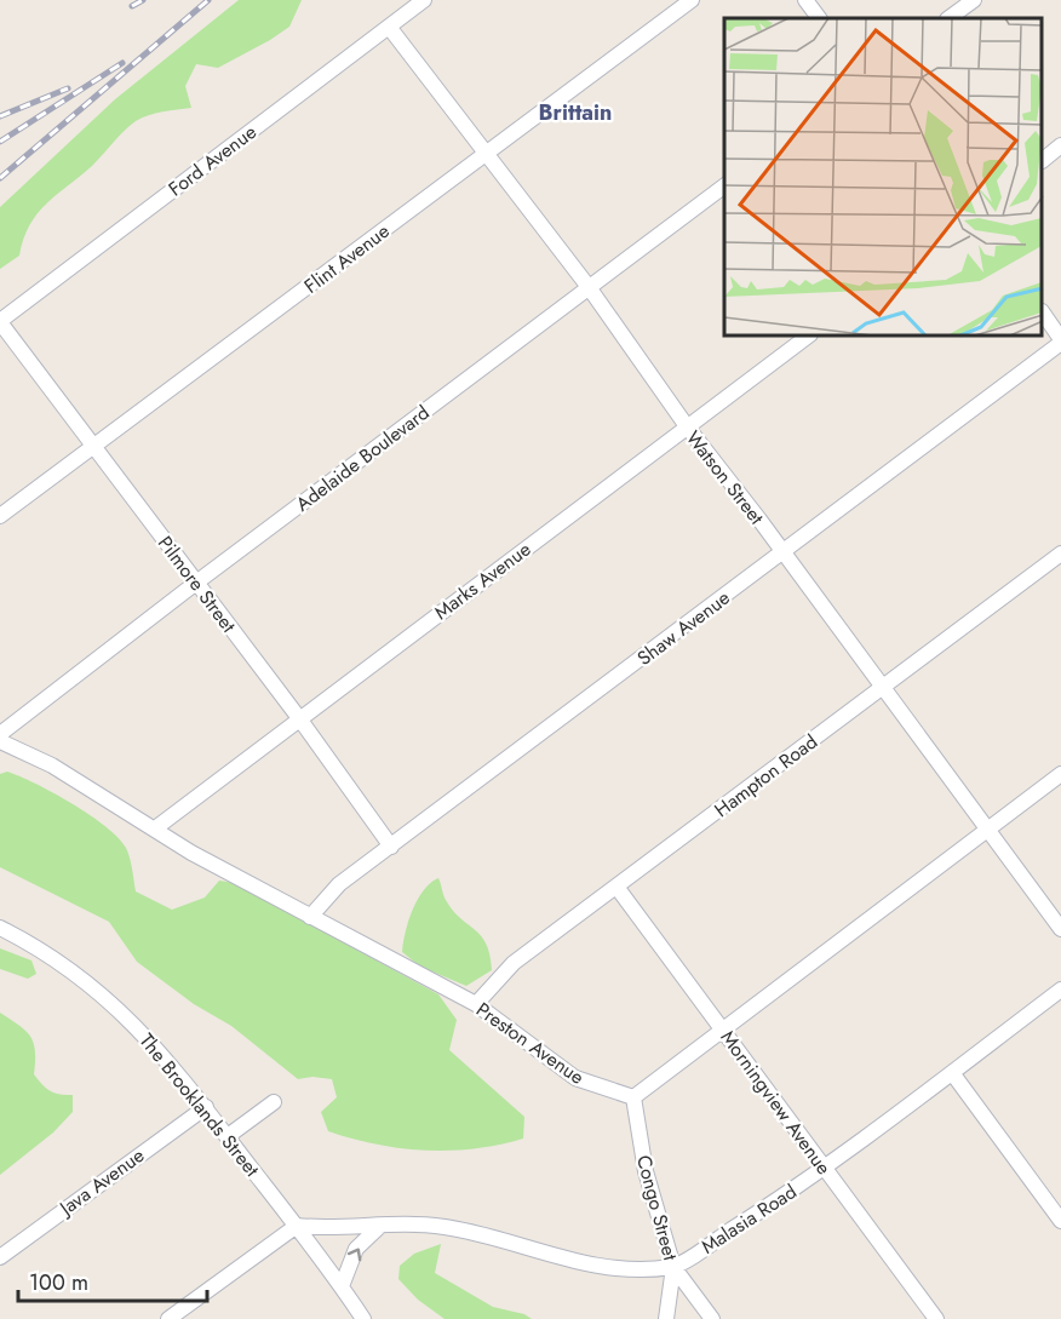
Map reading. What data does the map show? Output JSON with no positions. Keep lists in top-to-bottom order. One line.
{"streets":{"street":["Ford Avenue","Flint Avenue","Adelaide Boulevard","Watson Street","Marks Avenue","Pilmore Street","Shaw Avenue","Hampton Road","Preston Avenue","Morningview Avenue","The Brooklands Street","Java Avenue","Congo Street","Malasia Road"]},"crossings":[["Ford Avenue","Watson Street"],["Ford Avenue","Pilmore Street"],["Flint Avenue","Watson Street"],["Flint Avenue","Pilmore Street"],["Adelaide Boulevard","Watson Street"],["Adelaide Boulevard","Pilmore Street"],["Watson Street","Marks Avenue"],["Watson Street","Shaw Avenue"],["Watson Street","Hampton Road"],["Marks Avenue","Pilmore Street"],["Marks Avenue","Preston Avenue"],["Pilmore Street","Shaw Avenue"],["Shaw Avenue","Preston Avenue"],["Hampton Road","Preston Avenue"],["Hampton Road","Morningview Avenue"],["Preston Avenue","Congo Street"],["Morningview Avenue","Malasia Road"],["The Brooklands Street","Java Avenue"],["Congo Street","Malasia Road"]],"districts":["Brittain"],"scale_bar":"100 m"}
